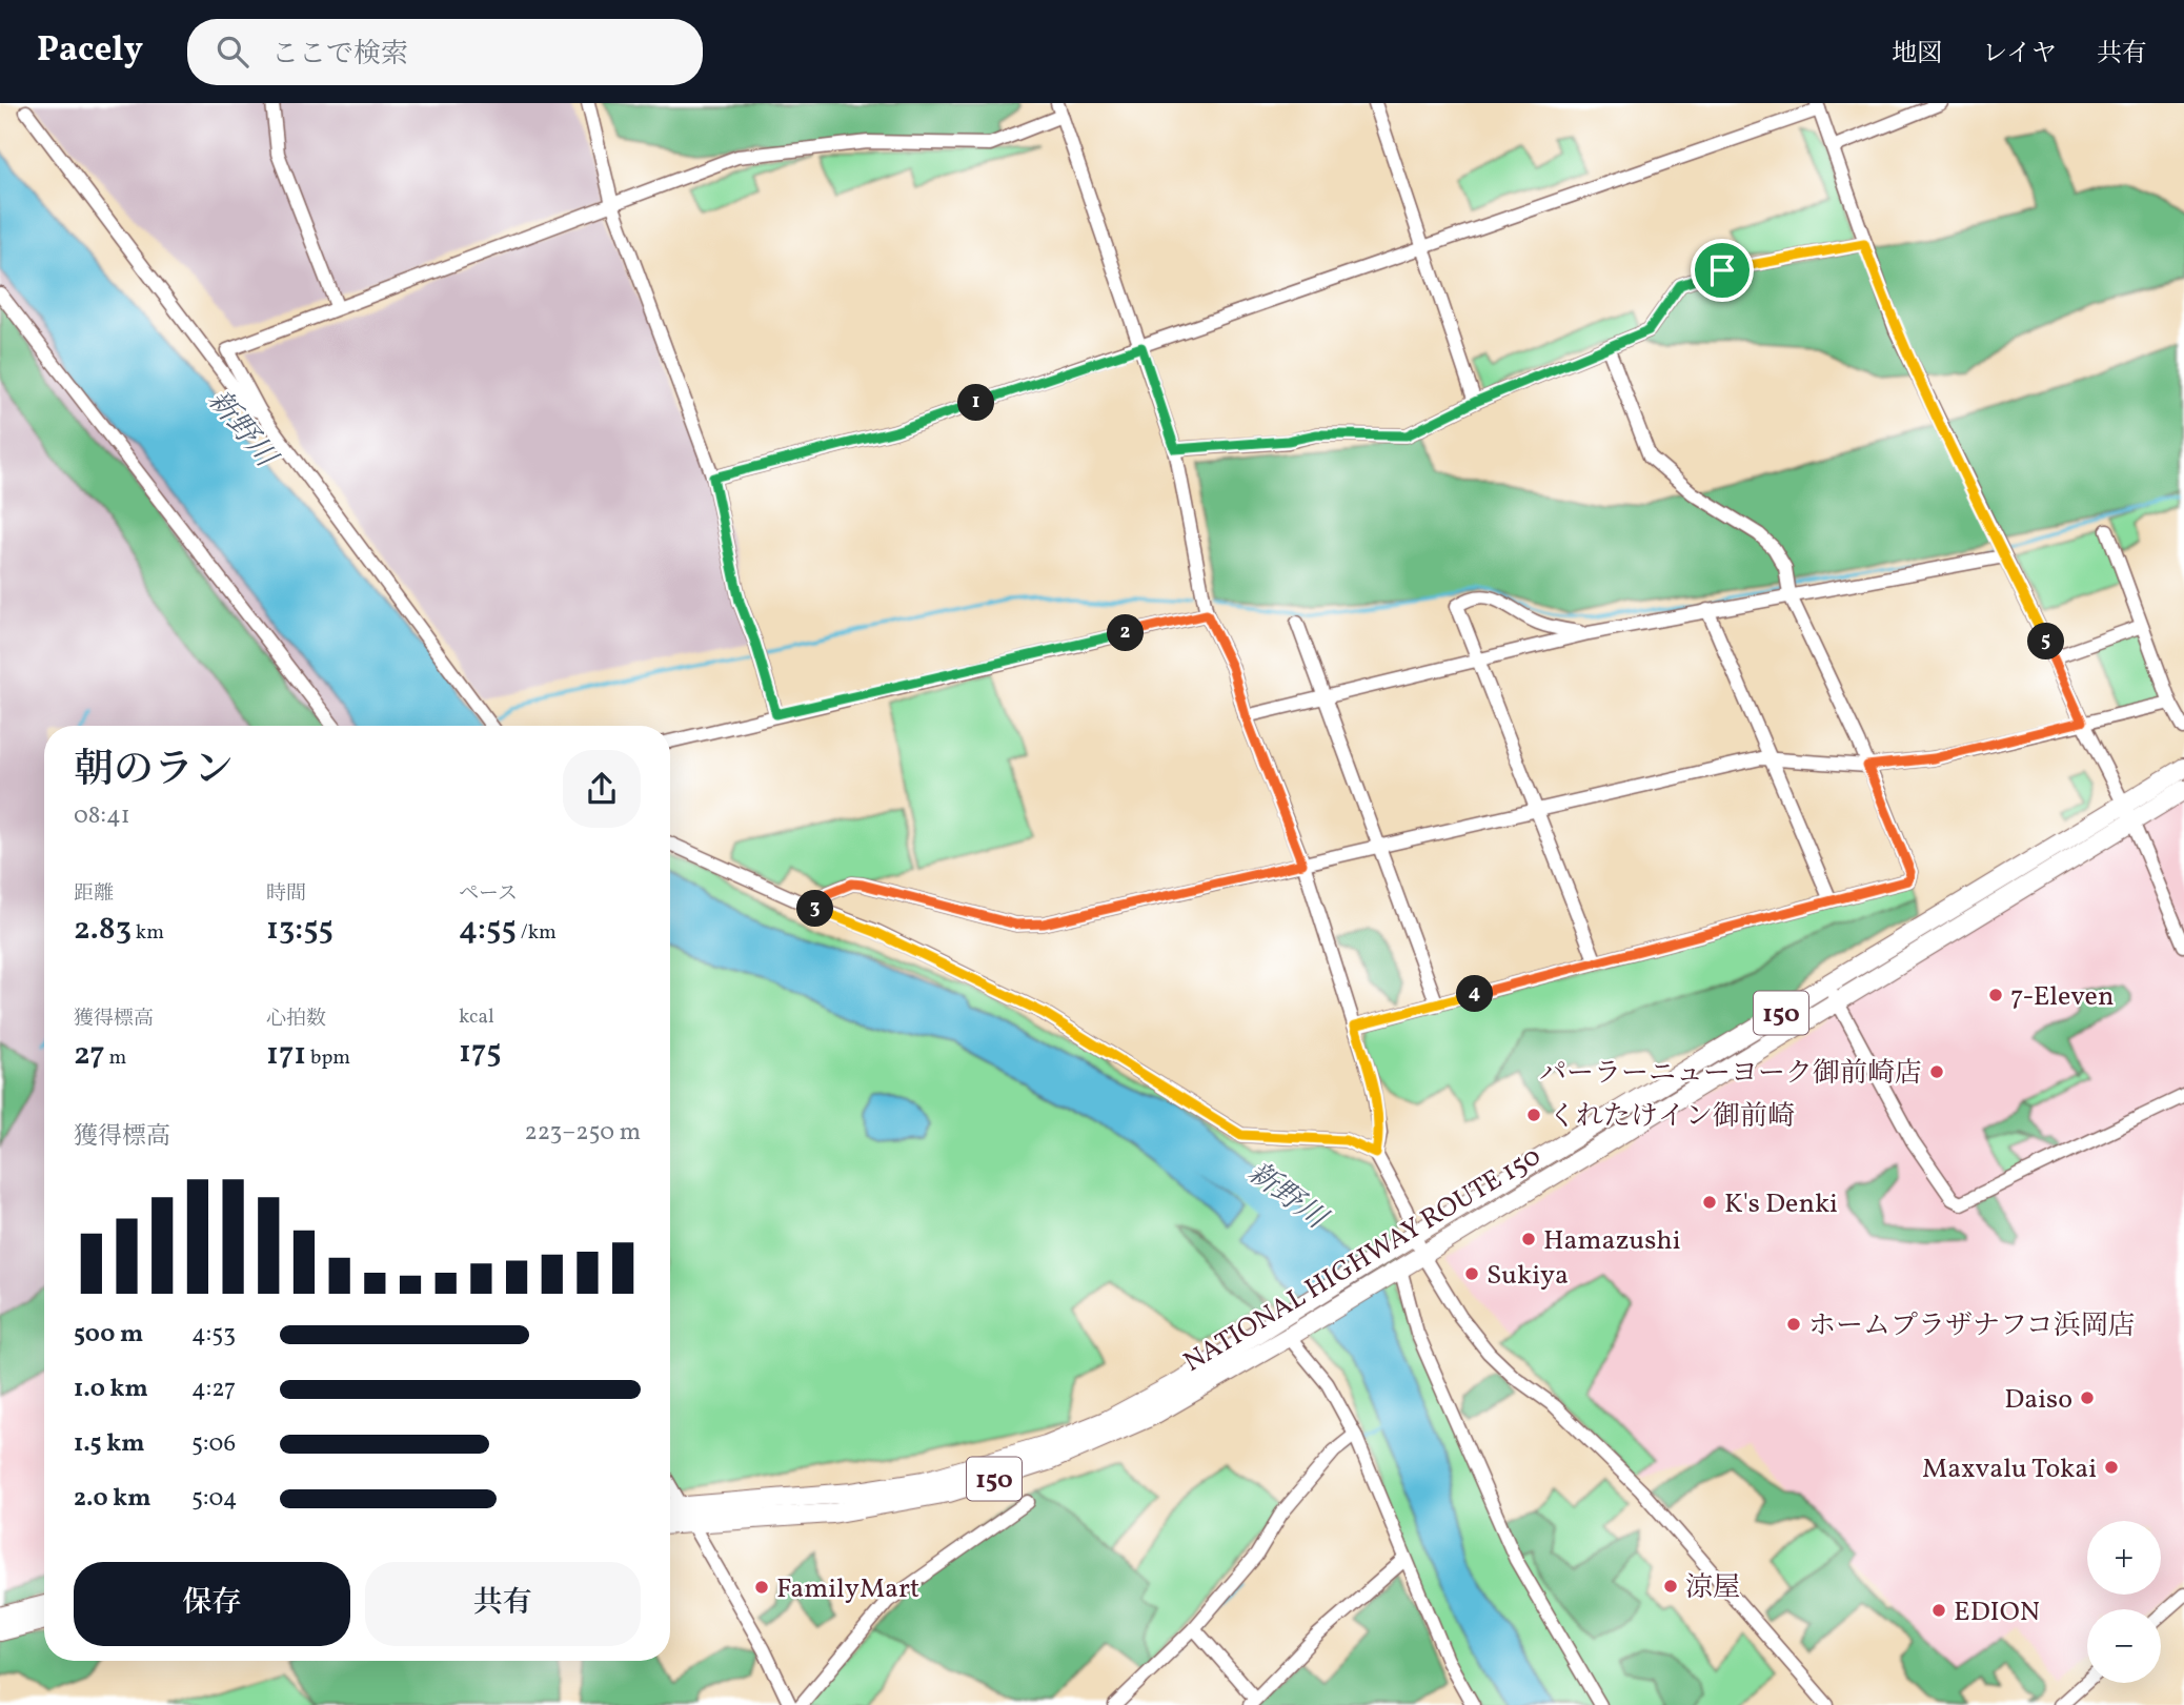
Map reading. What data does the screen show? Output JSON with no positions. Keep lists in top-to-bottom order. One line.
{"streets":{"highway":["150","NATIONAL HIGHWAY ROUTE 150"]},"water":["新野川"],"places":["7-Eleven","パーラーニューヨーク御前崎店","くれたけイン御前崎","K's Denki","Hamazushi","Sukiya","ホームプラザナフコ浜岡店","Daiso","Maxvalu Tokai","涼屋","FamilyMart","EDION"],"page":{"header":"Pacely","search":"ここで検索","nav":["地図","レイヤ","共有"],"pins":["1","2","5","3","4"],"heading":["朝のラン","08:41"],"stats":[["距離","2.83 km"],["時間","13:55"],["ペース","4:55 /km"],["獲得標高","27 m"],["心拍数","171 bpm"],["kcal","175"]],"chart":["獲得標高","223–250 m"],"list":[{"name":"500 m","note":"4:53"},{"name":"1.0 km","note":"4:27"},{"name":"1.5 km","note":"5:06"},{"name":"2.0 km","note":"5:04"}],"map_buttons":["+","−"],"buttons":["保存","共有"]}}
